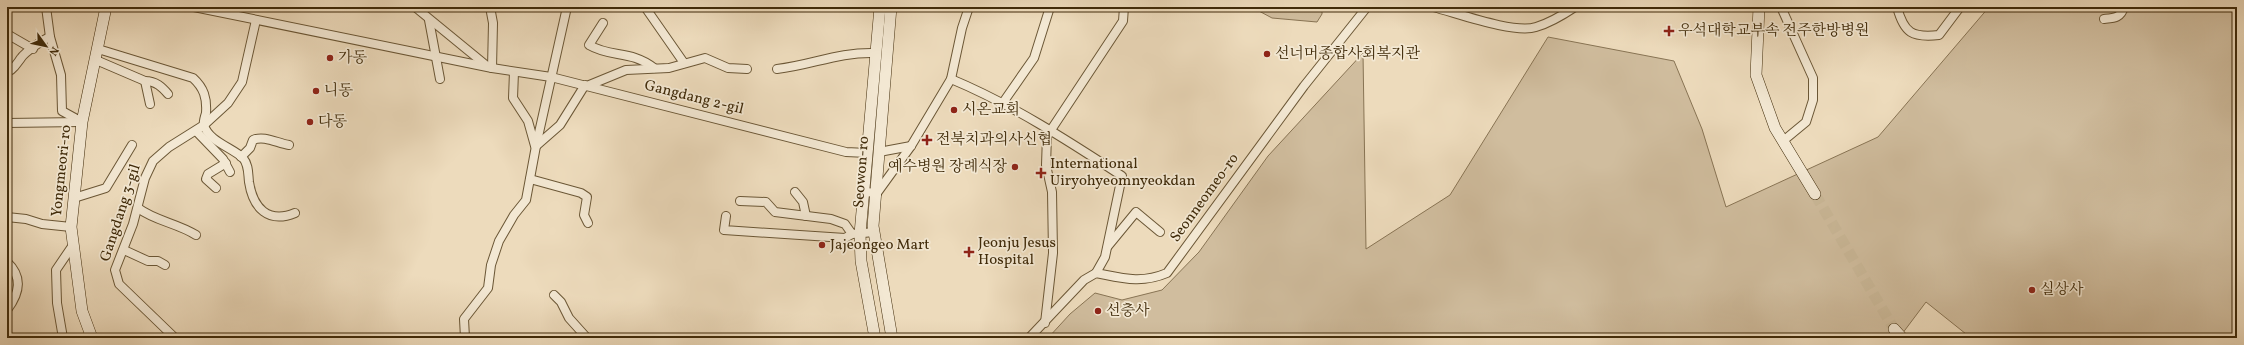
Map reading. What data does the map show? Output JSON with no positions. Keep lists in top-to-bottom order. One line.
{"streets":{"street":["Gangdang 2-gil","Yongmeori-ro","Seowon-ro","Seonneomeo-ro","Gangdang 3-gil"]},"crossings":[["Gangdang 2-gil","Seowon-ro"],["Gangdang 2-gil","Gangdang 3-gil"]],"places":{"health":["우석대학교부속 전주한방병원","전북치과의사신협","International Uiryohyeomnyeokdan","Jeonju Jesus Hospital"],"other":["선너머종합사회복지관","가동","니동","시온교회","다동","예수병원 장례식장","Jajeongeo Mart","실상사","선충사"]},"north":"bottom right"}
